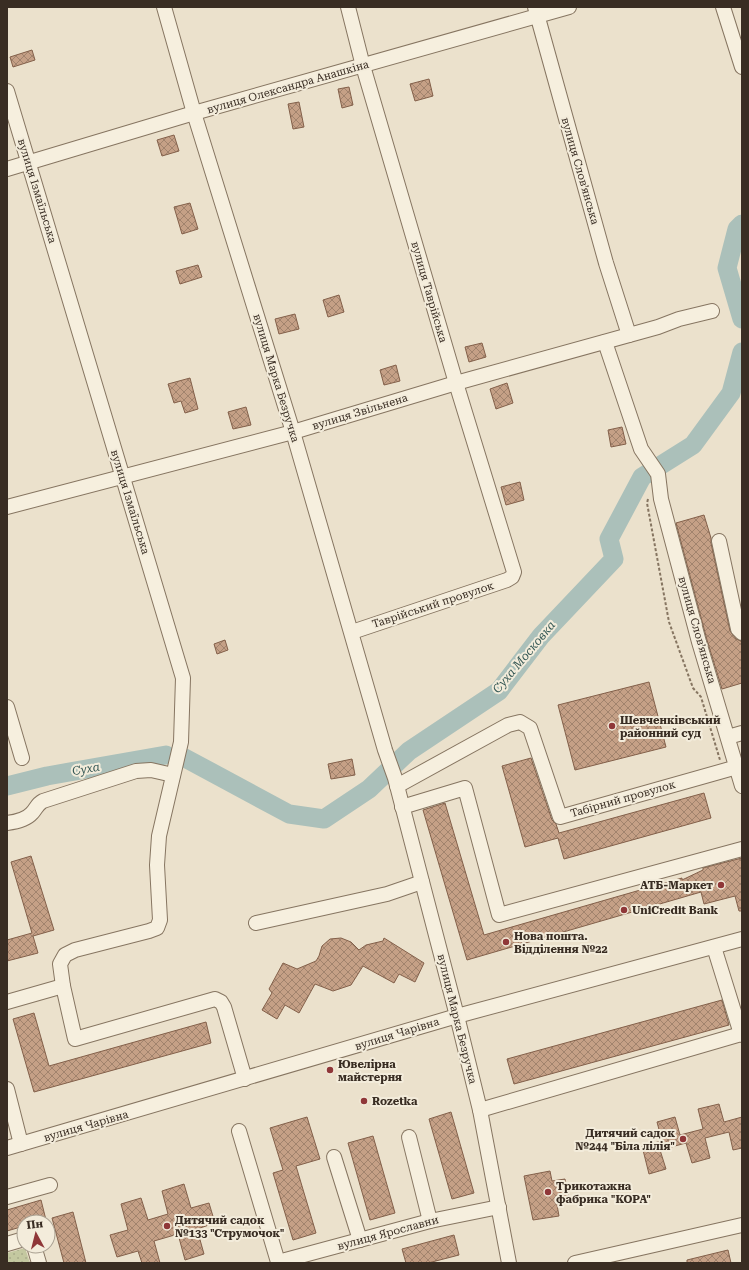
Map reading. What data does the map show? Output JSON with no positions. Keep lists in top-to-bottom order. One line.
{"streets":{"street":["вулиця Олександра Анашкіна","вулиця Слов’янська","вулиця Ізмаїльська","вулиця Таврійська","вулиця Марка Безручка","вулиця Звільнена","Таврійський провулок","Табірний провулок","вулиця Чарівна","вулиця Ярославни"]},"crossings":[["вулиця Олександра Анашкіна","вулиця Слов’янська"],["вулиця Олександра Анашкіна","вулиця Ізмаїльська"],["вулиця Олександра Анашкіна","вулиця Таврійська"],["вулиця Олександра Анашкіна","вулиця Марка Безручка"],["вулиця Слов’янська","вулиця Звільнена"],["вулиця Слов’янська","Табірний провулок"],["вулиця Ізмаїльська","вулиця Звільнена"],["вулиця Таврійська","вулиця Звільнена"],["вулиця Таврійська","Таврійський провулок"],["вулиця Марка Безручка","вулиця Звільнена"],["вулиця Марка Безручка","Таврійський провулок"],["вулиця Марка Безручка","Табірний провулок"],["вулиця Марка Безручка","вулиця Чарівна"],["вулиця Марка Безручка","вулиця Ярославни"]],"water":["Суха Московка","Суха"],"places":["Шевченківський районний суд","АТБ-Маркет","UniCredit Bank","Нова пошта. Відділення №22","Ювелірна майстерня","Rozetka","Дитячий садок №244 \"Біла лілія\"","Трикотажна фабрика \"КОРА\"","Дитячий садок №133 \"Струмочок\""],"north":"top"}
